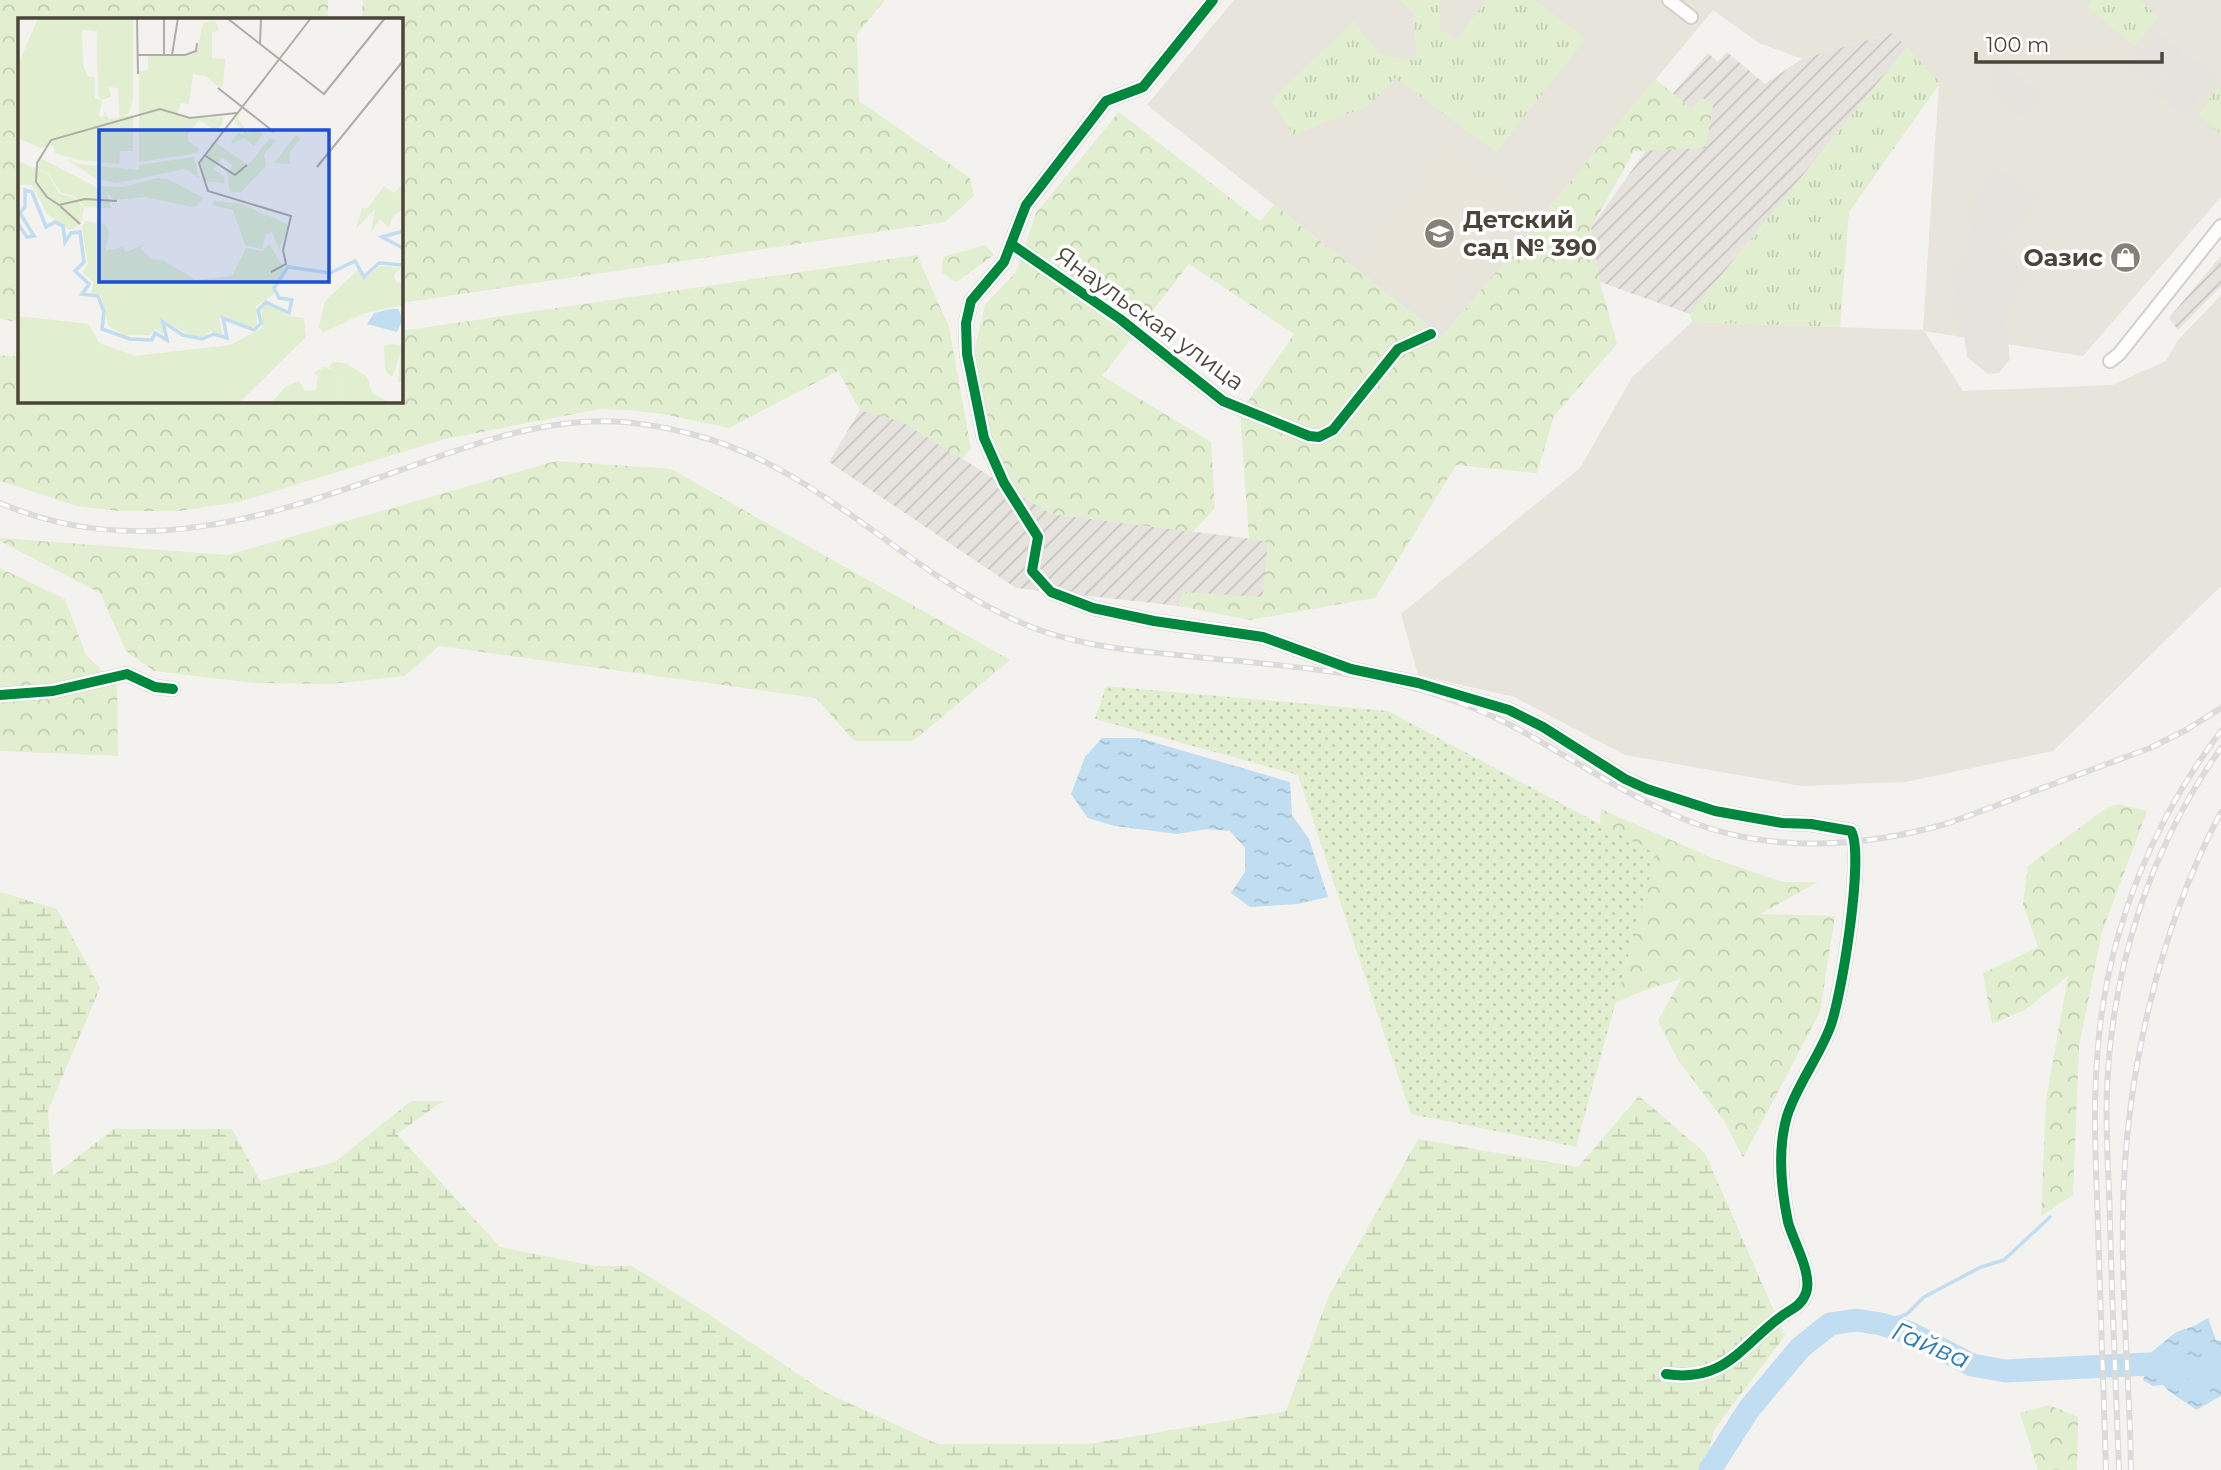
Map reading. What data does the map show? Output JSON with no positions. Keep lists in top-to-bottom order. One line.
{"streets":{"street":["Янаульская улица"]},"water":["Гайва"],"places":{"school or university":["Детский сад № 390"],"shop":["Оазис"]},"scale_bar":"100 m"}
